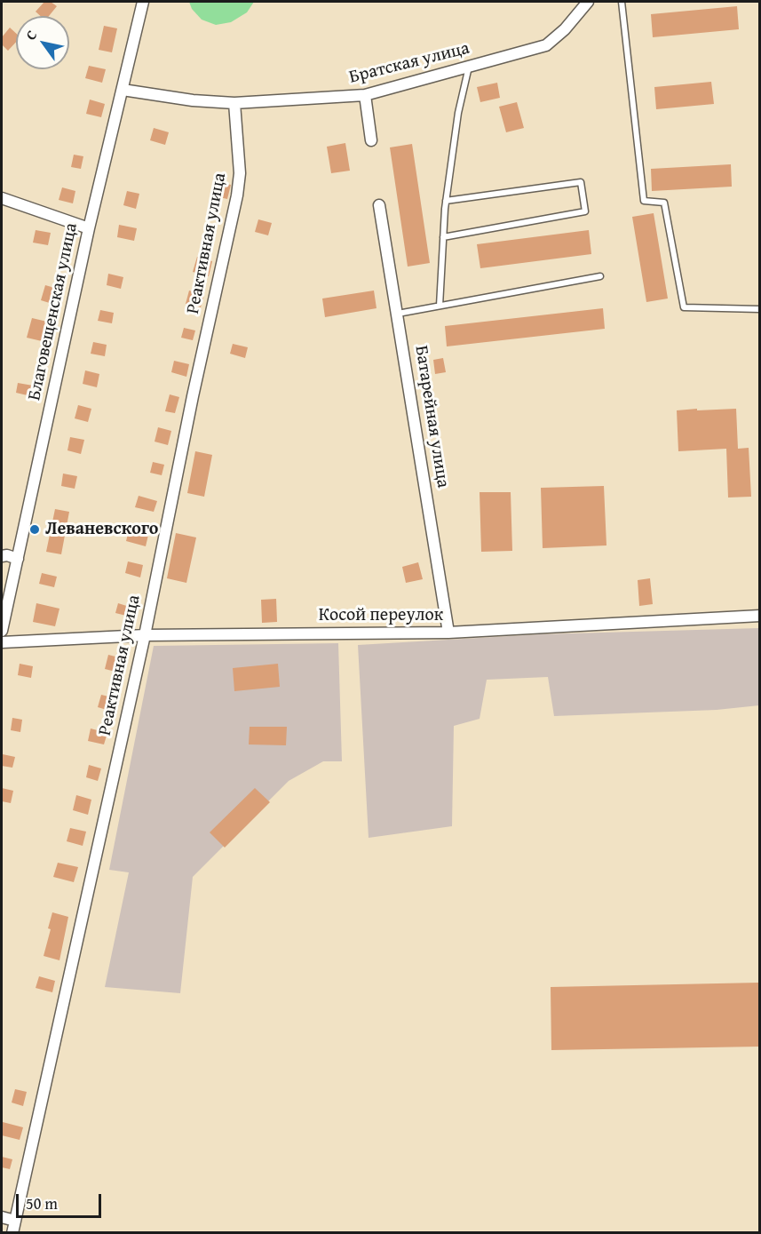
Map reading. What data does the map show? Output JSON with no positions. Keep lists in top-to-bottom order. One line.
{"streets":{"street":["Братская улица","Реактивная улица","Благовещенская улица","Батарейная улица","Косой переулок"]},"crossings":[["Братская улица","Реактивная улица"],["Братская улица","Благовещенская улица"],["Реактивная улица","Косой переулок"],["Батарейная улица","Косой переулок"]],"places":["Леваневского"],"scale_bar":"50 m","north":"top left"}
